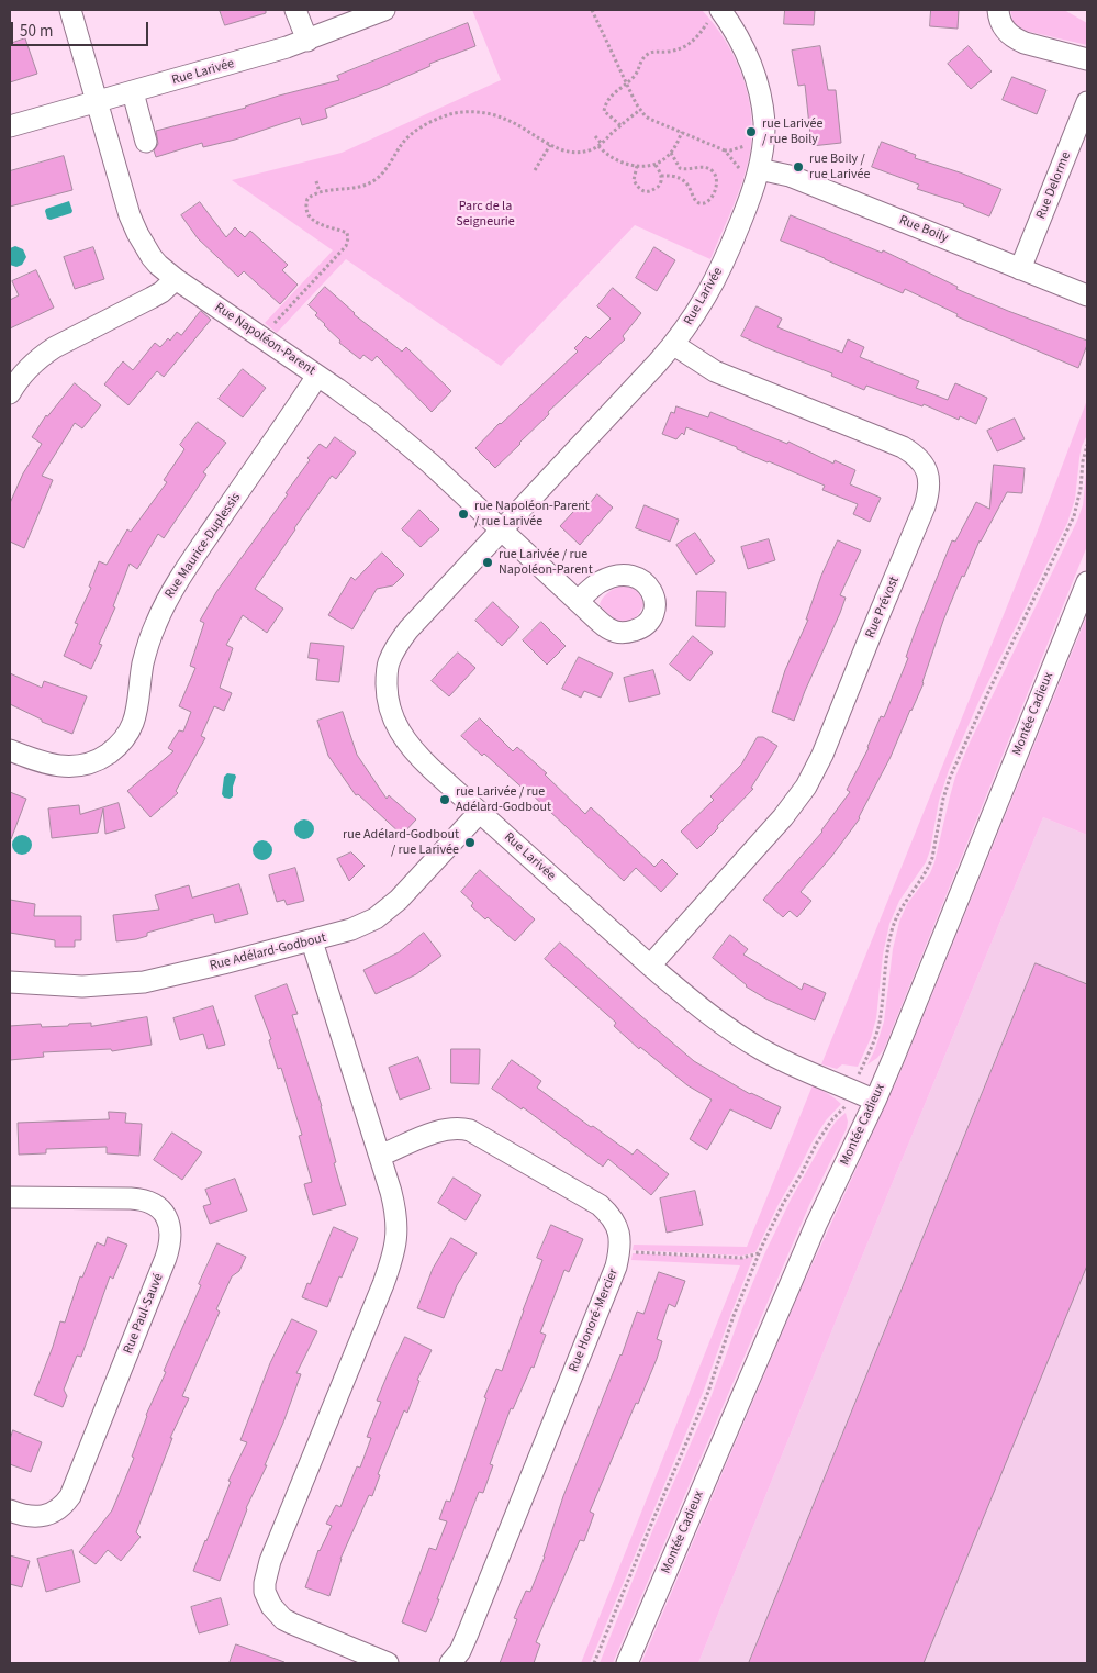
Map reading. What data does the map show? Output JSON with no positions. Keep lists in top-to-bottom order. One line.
{"streets":{"street":["Rue Larivée","Rue Delorme","Rue Boily","Rue Napoléon-Parent","Rue Maurice-Duplessis","Rue Prévost","Montée Cadieux","Rue Adélard-Godbout","Rue Paul-Sauvé","Rue Honoré-Mercier"]},"crossings":[["Rue Larivée","Rue Boily"],["Rue Larivée","Rue Napoléon-Parent"],["Rue Larivée","Rue Prévost"],["Rue Larivée","Montée Cadieux"],["Rue Larivée","Rue Adélard-Godbout"],["Rue Delorme","Rue Boily"],["Rue Napoléon-Parent","Rue Maurice-Duplessis"]],"parks":["Parc de la Seigneurie"],"places":["rue Larivée / rue Boily","rue Boily / rue Larivée","rue Napoléon-Parent / rue Larivée","rue Larivée / rue Napoléon-Parent","rue Larivée / rue Adélard-Godbout","rue Adélard-Godbout / rue Larivée"],"scale_bar":"50 m"}
